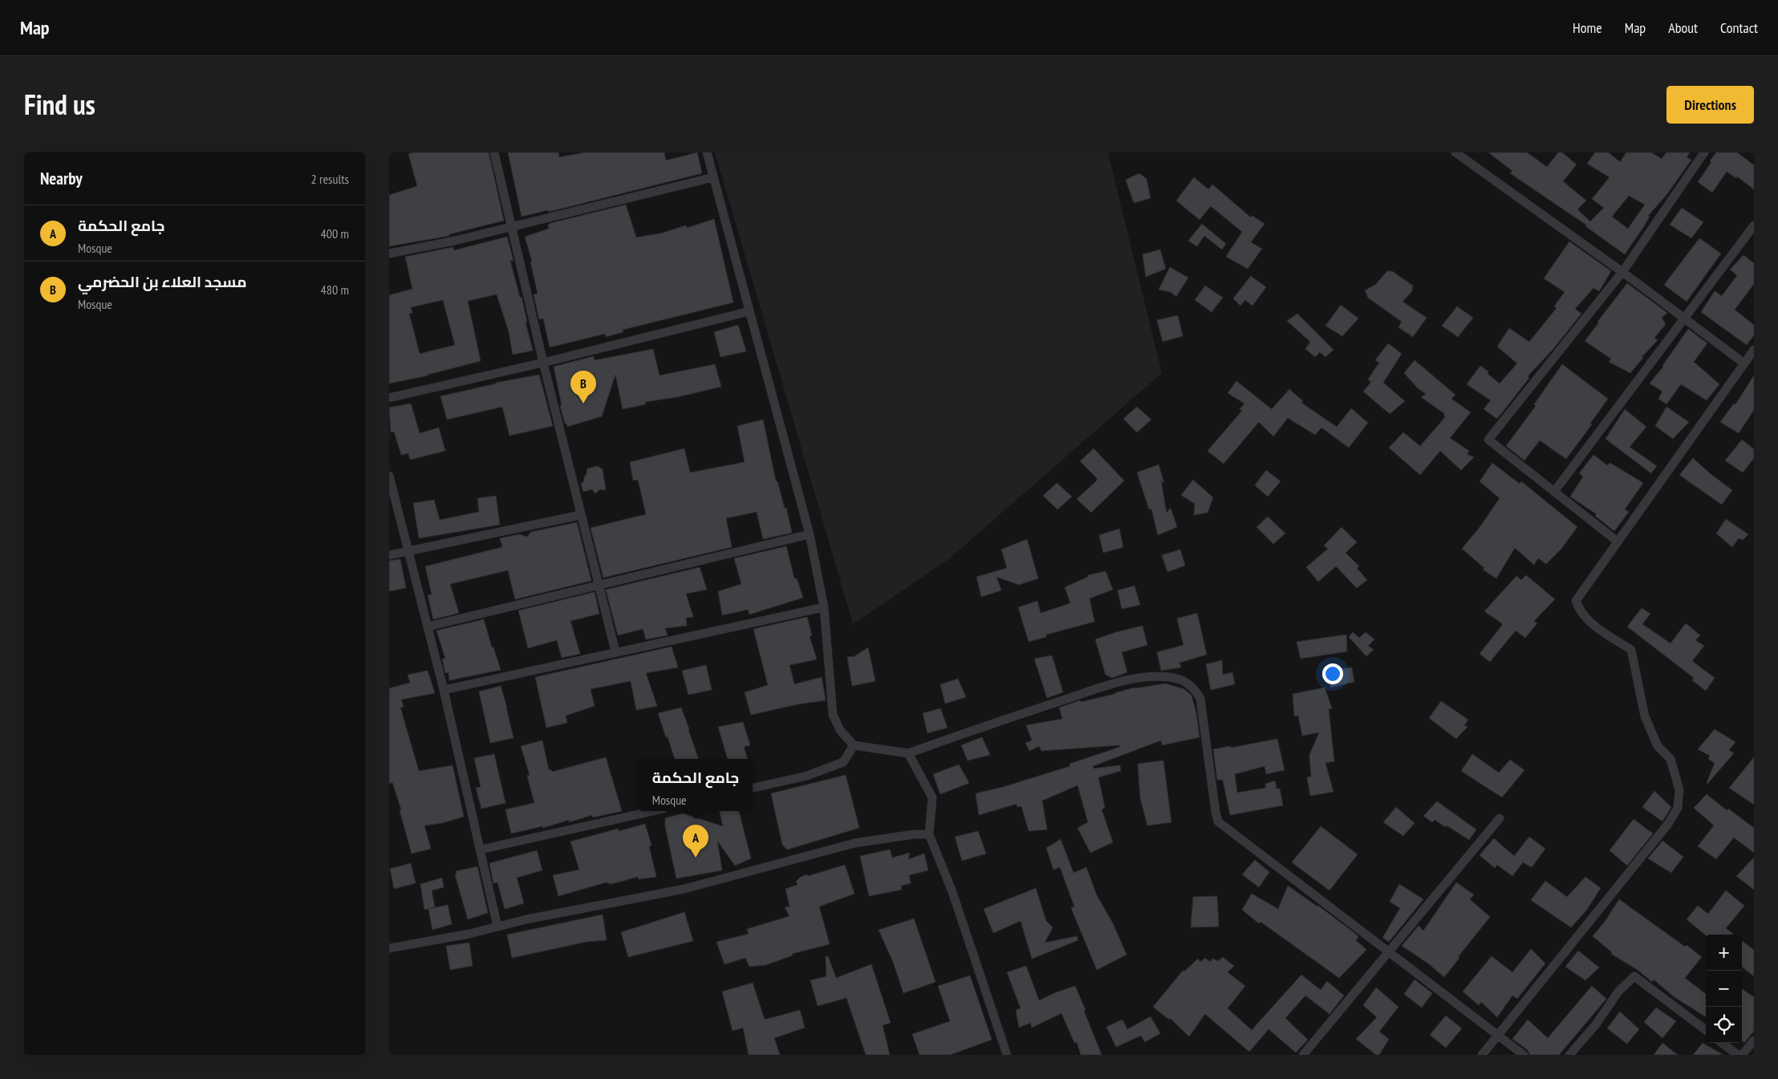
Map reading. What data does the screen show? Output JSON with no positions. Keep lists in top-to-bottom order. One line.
{"page":{"header":"Map","nav":["Home","Map","About","Contact"],"title":"Find us","buttons":"Directions","heading":["Nearby","2 results"],"list":[{"mark":"A","name":"جامع الحكمة","note":"Mosque","value":"400 m"},{"mark":"B","name":"مسجد العلاء بن الحضرمي","note":"Mosque","value":"480 m"}],"pins":["B","A"],"popup":["جامع الحكمة","Mosque"],"map_buttons":["+","−"]}}
